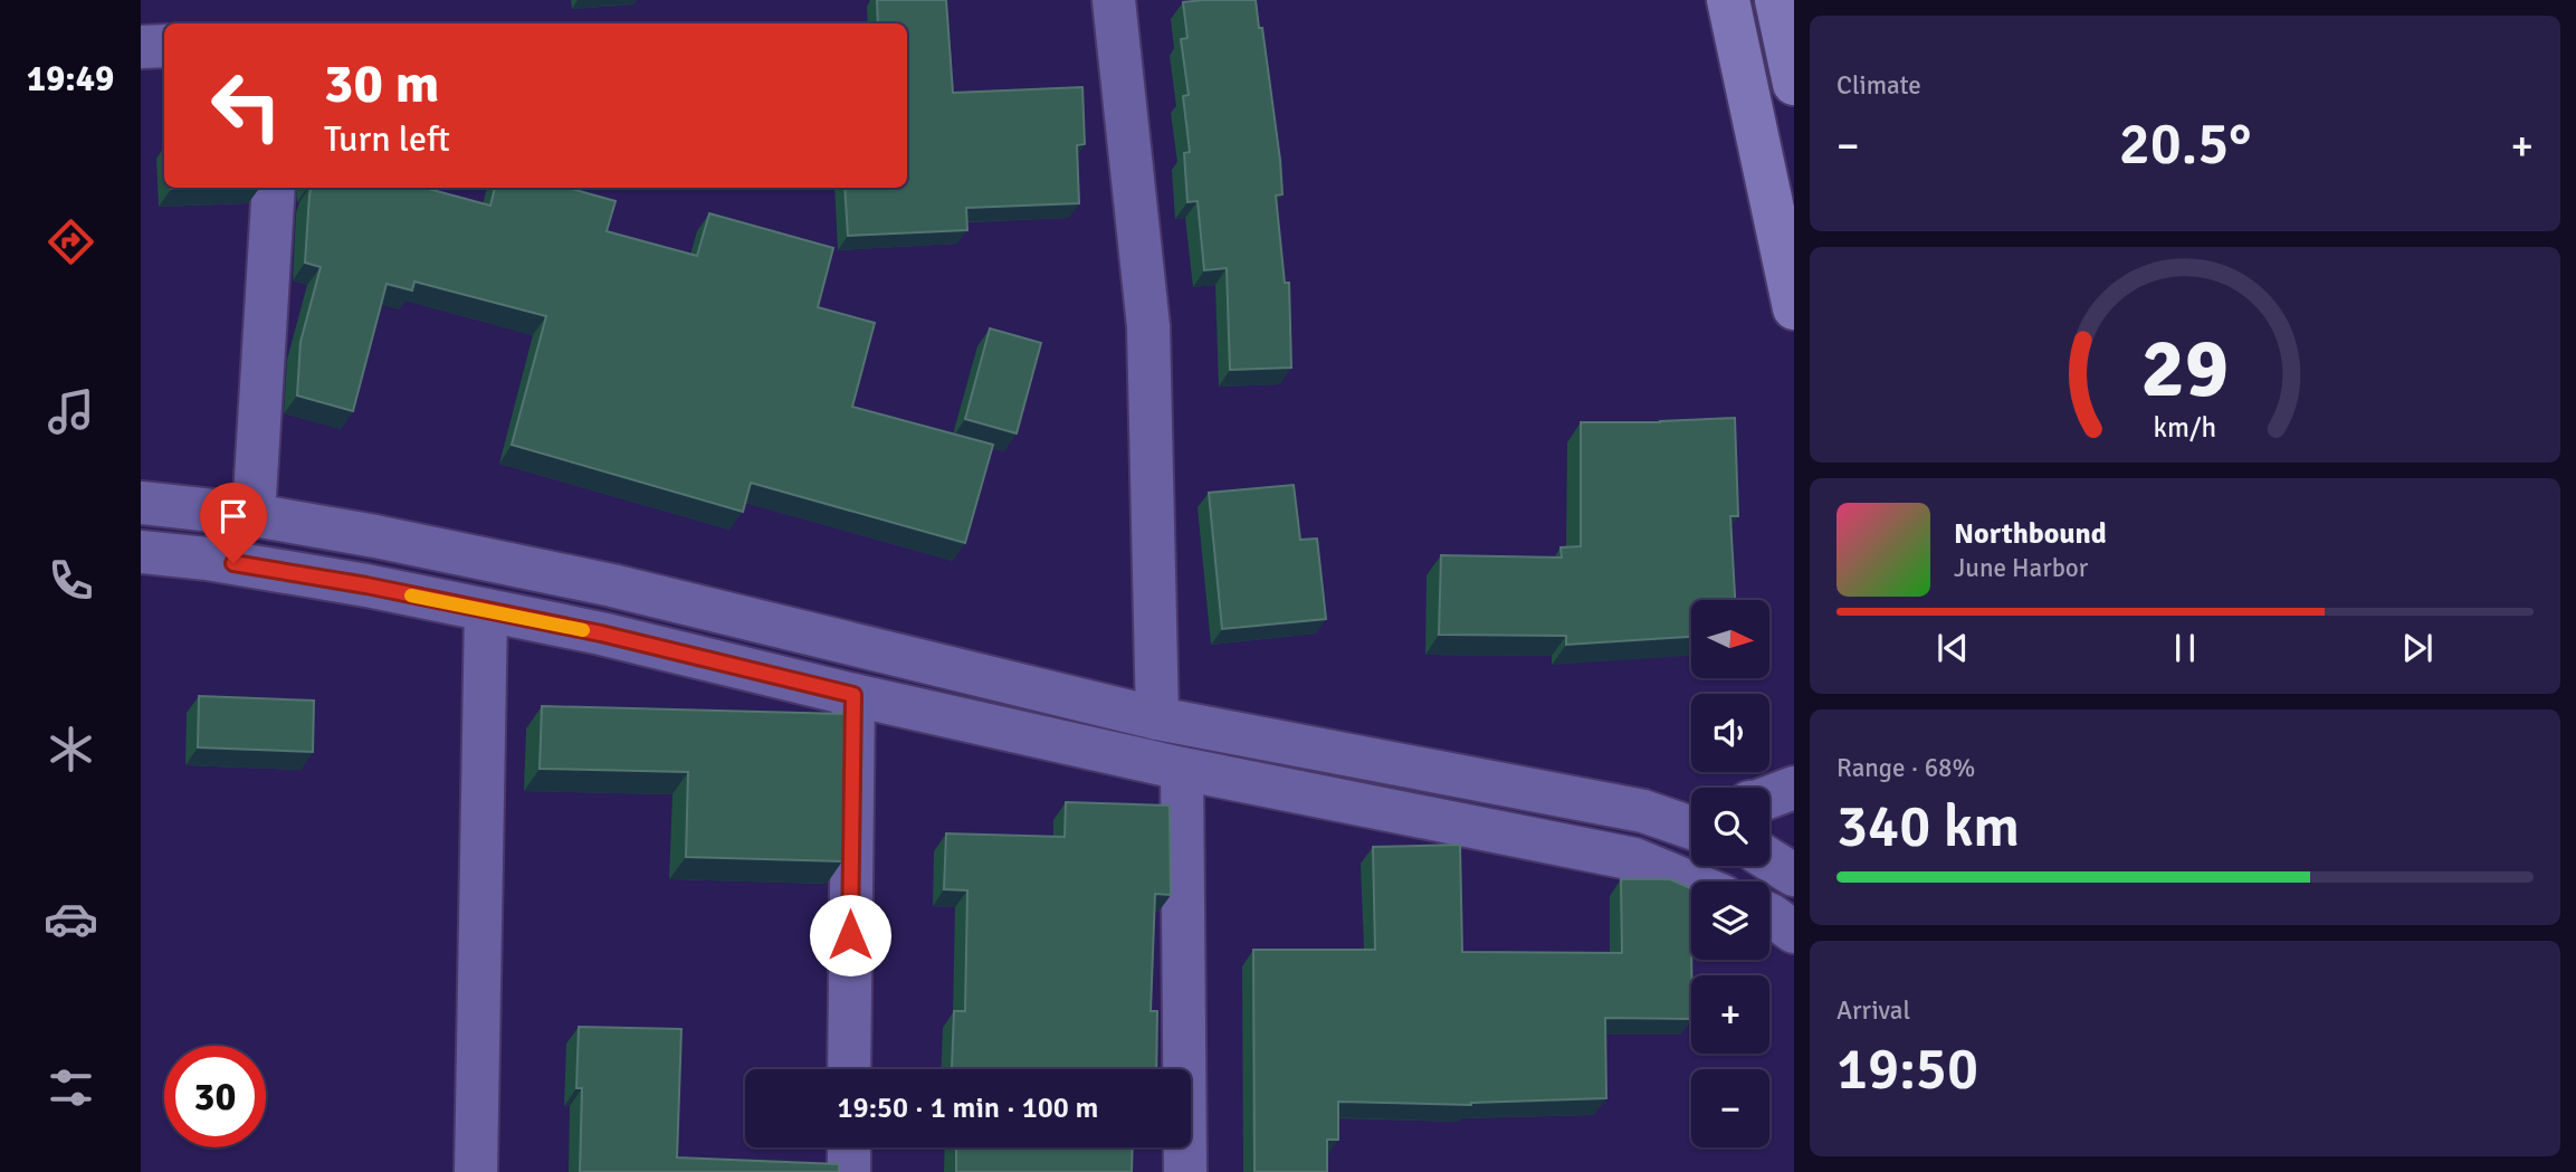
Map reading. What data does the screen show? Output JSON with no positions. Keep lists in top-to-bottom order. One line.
{"north":"right","page":{"tabs":"19:49","tile":["Climate",["Range · 68%","340 km"],["Arrival","19:50"]],"turn":["30 m","Turn left"],"heat":["−","20.5°","+"],"song":["Northbound","June Harbor"],"map_buttons":["+","−"],"limit":"30","trip":"19:50 · 1 min · 100 m","gauge":["29","km/h"]}}
